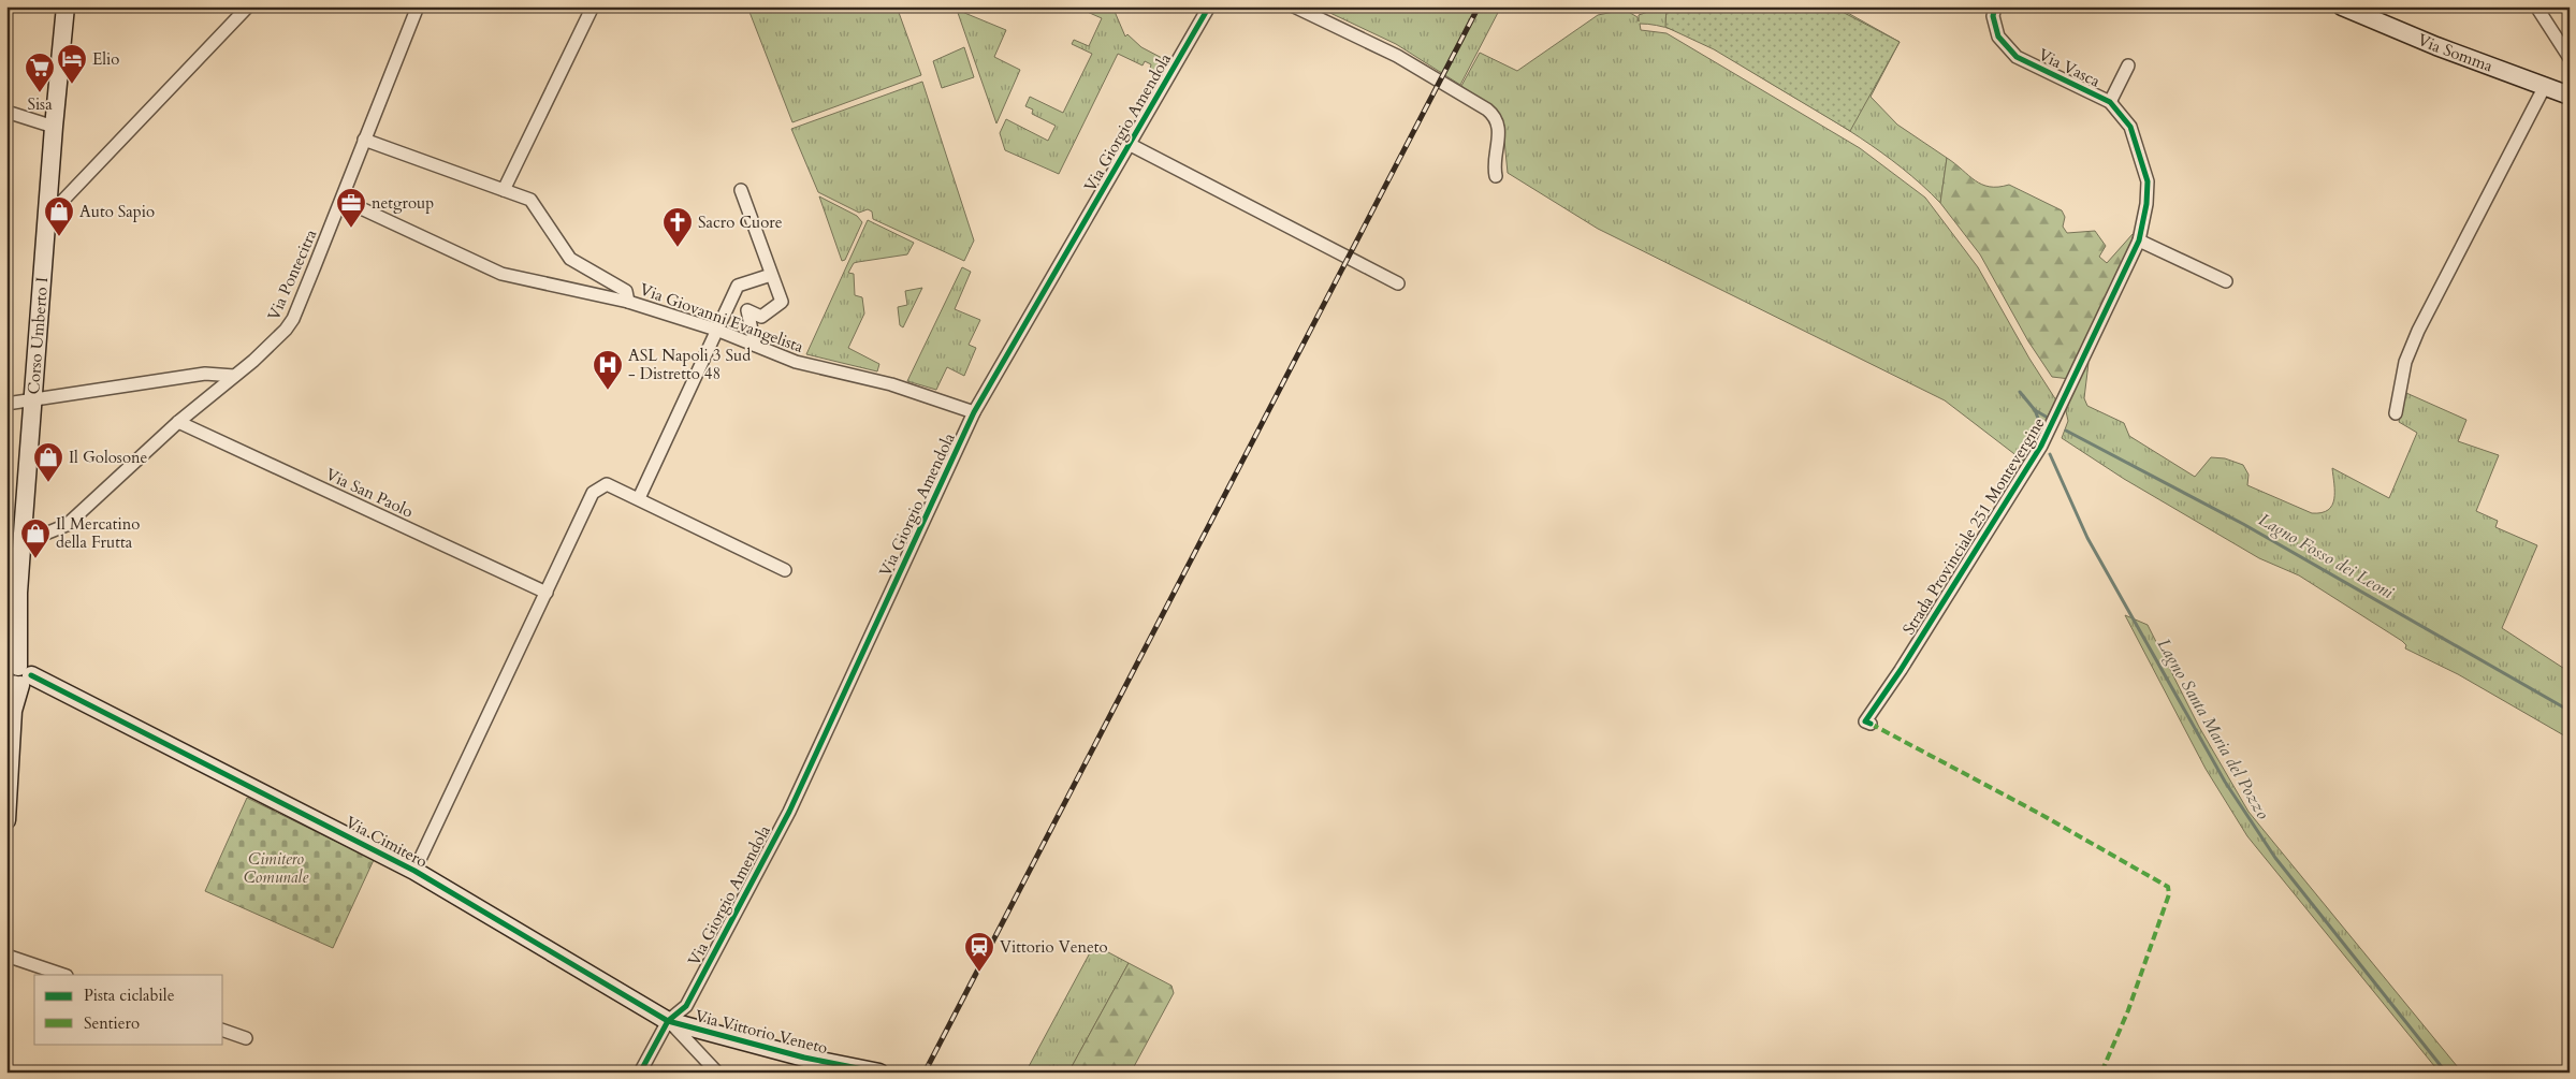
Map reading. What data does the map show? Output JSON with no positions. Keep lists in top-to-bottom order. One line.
{"streets":{"street":["Via Somma","Via Vasca","Via Giorgio Amendola","Via Pontecitra","Via Giovanni Evangelista","Corso Umberto I","Via San Paolo","Strada Provinciale 251 Montevergine","Via Cimitero","Via Vittorio Veneto"]},"crossings":[["Via Vasca","Strada Provinciale 251 Montevergine"],["Via Giorgio Amendola","Via Giovanni Evangelista"],["Via Giorgio Amendola","Via Cimitero"],["Via Giorgio Amendola","Via Vittorio Veneto"],["Via Pontecitra","Via Giovanni Evangelista"],["Via Pontecitra","Corso Umberto I"],["Via Pontecitra","Via San Paolo"],["Corso Umberto I","Via Cimitero"],["Via Cimitero","Via Vittorio Veneto"]],"water":["Lagno Fosso dei Leoni","Lagno Santa Maria del Pozzo"],"parks":["Cimitero Comunale"],"places":{"hotel":["Elio"],"supermarket":["Sisa"],"office":["netgroup"],"shop":["Auto Sapio","Il Golosone","Il Mercatino della Frutta"],"church":["Sacro Cuore"],"hospital":["ASL Napoli 3 Sud - Distretto 48"],"station":["Vittorio Veneto"]},"legend":["Pista ciclabile","Sentiero"]}
